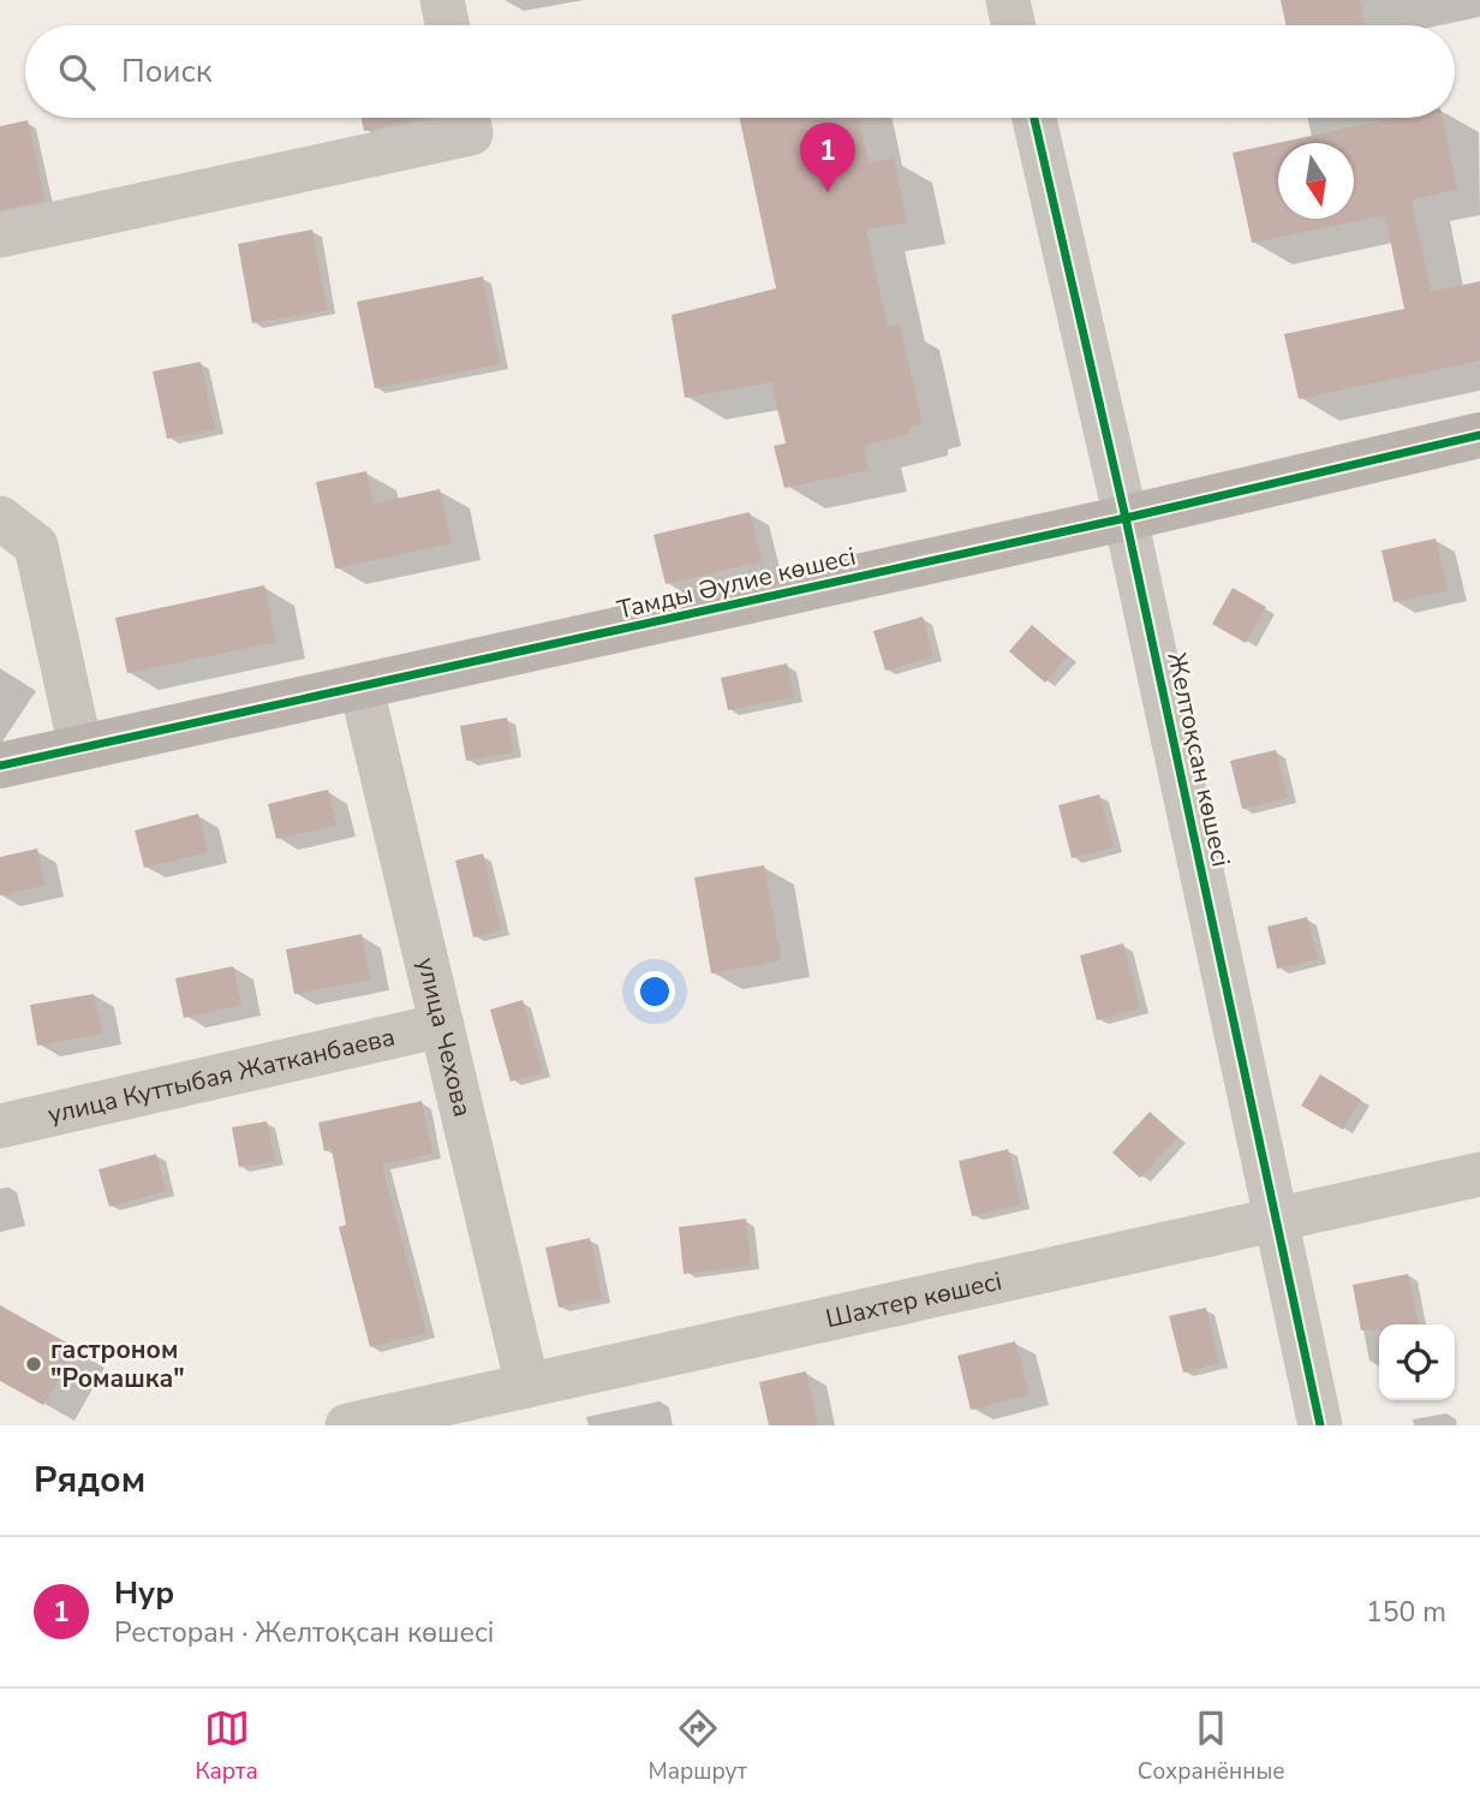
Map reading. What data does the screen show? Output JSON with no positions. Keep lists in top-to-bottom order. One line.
{"streets":{"street":["Тамды Әулие көшесі","Желтоқсан көшесі","улица Чехова","улица Куттыбая Жатканбаева","Шахтер көшесі"]},"crossings":[["Тамды Әулие көшесі","Желтоқсан көшесі"],["Тамды Әулие көшесі","улица Чехова"],["Желтоқсан көшесі","Шахтер көшесі"],["улица Чехова","улица Куттыбая Жатканбаева"],["улица Чехова","Шахтер көшесі"]],"places":["гастроном \"Ромашка\""],"north":"bottom","page":{"search":"Поиск","pins":"1","heading":"Рядом","list":[{"mark":"1","name":"Нур","note":"Ресторан · Желтоқсан көшесі","value":"150 m"}],"nav":["Карта","Маршрут","Сохранённые"]}}
